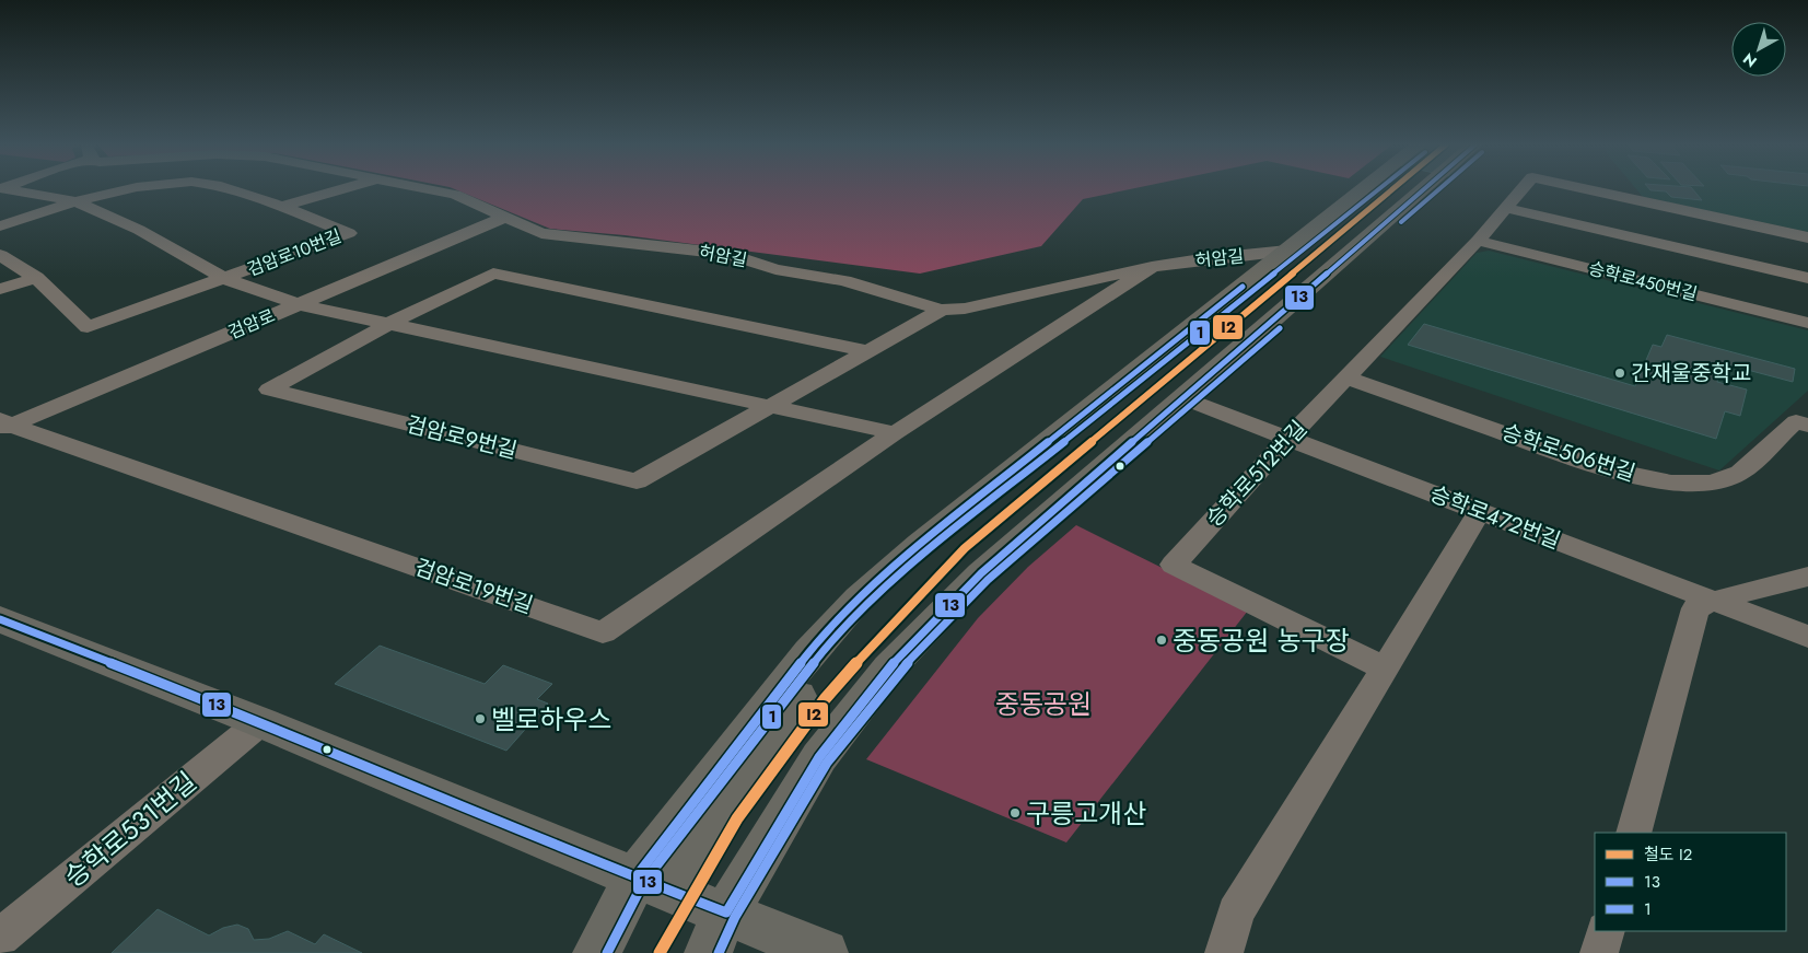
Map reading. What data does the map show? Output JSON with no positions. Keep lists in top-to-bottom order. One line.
{"streets":{"street":["검암로10번길","허암길","승학로450번길","검암로","검암로9번길","승학로506번길","승학로512번길","승학로472번길","검암로19번길","승학로531번길"]},"crossings":[["검암로10번길","검암로"],["허암길","검암로"],["허암길","검암로9번길"],["허암길","검암로19번길"],["승학로450번길","승학로512번길"],["검암로","검암로19번길"],["승학로506번길","승학로512번길"],["승학로512번길","승학로472번길"]],"parks":["중동공원"],"places":["간재울중학교","중동공원 농구장","벨로하우스","구릉고개산"],"lines":["rail line I2","transit line 13","transit line 1"],"legend":["철도 I2","13","1"],"north":"bottom left"}
